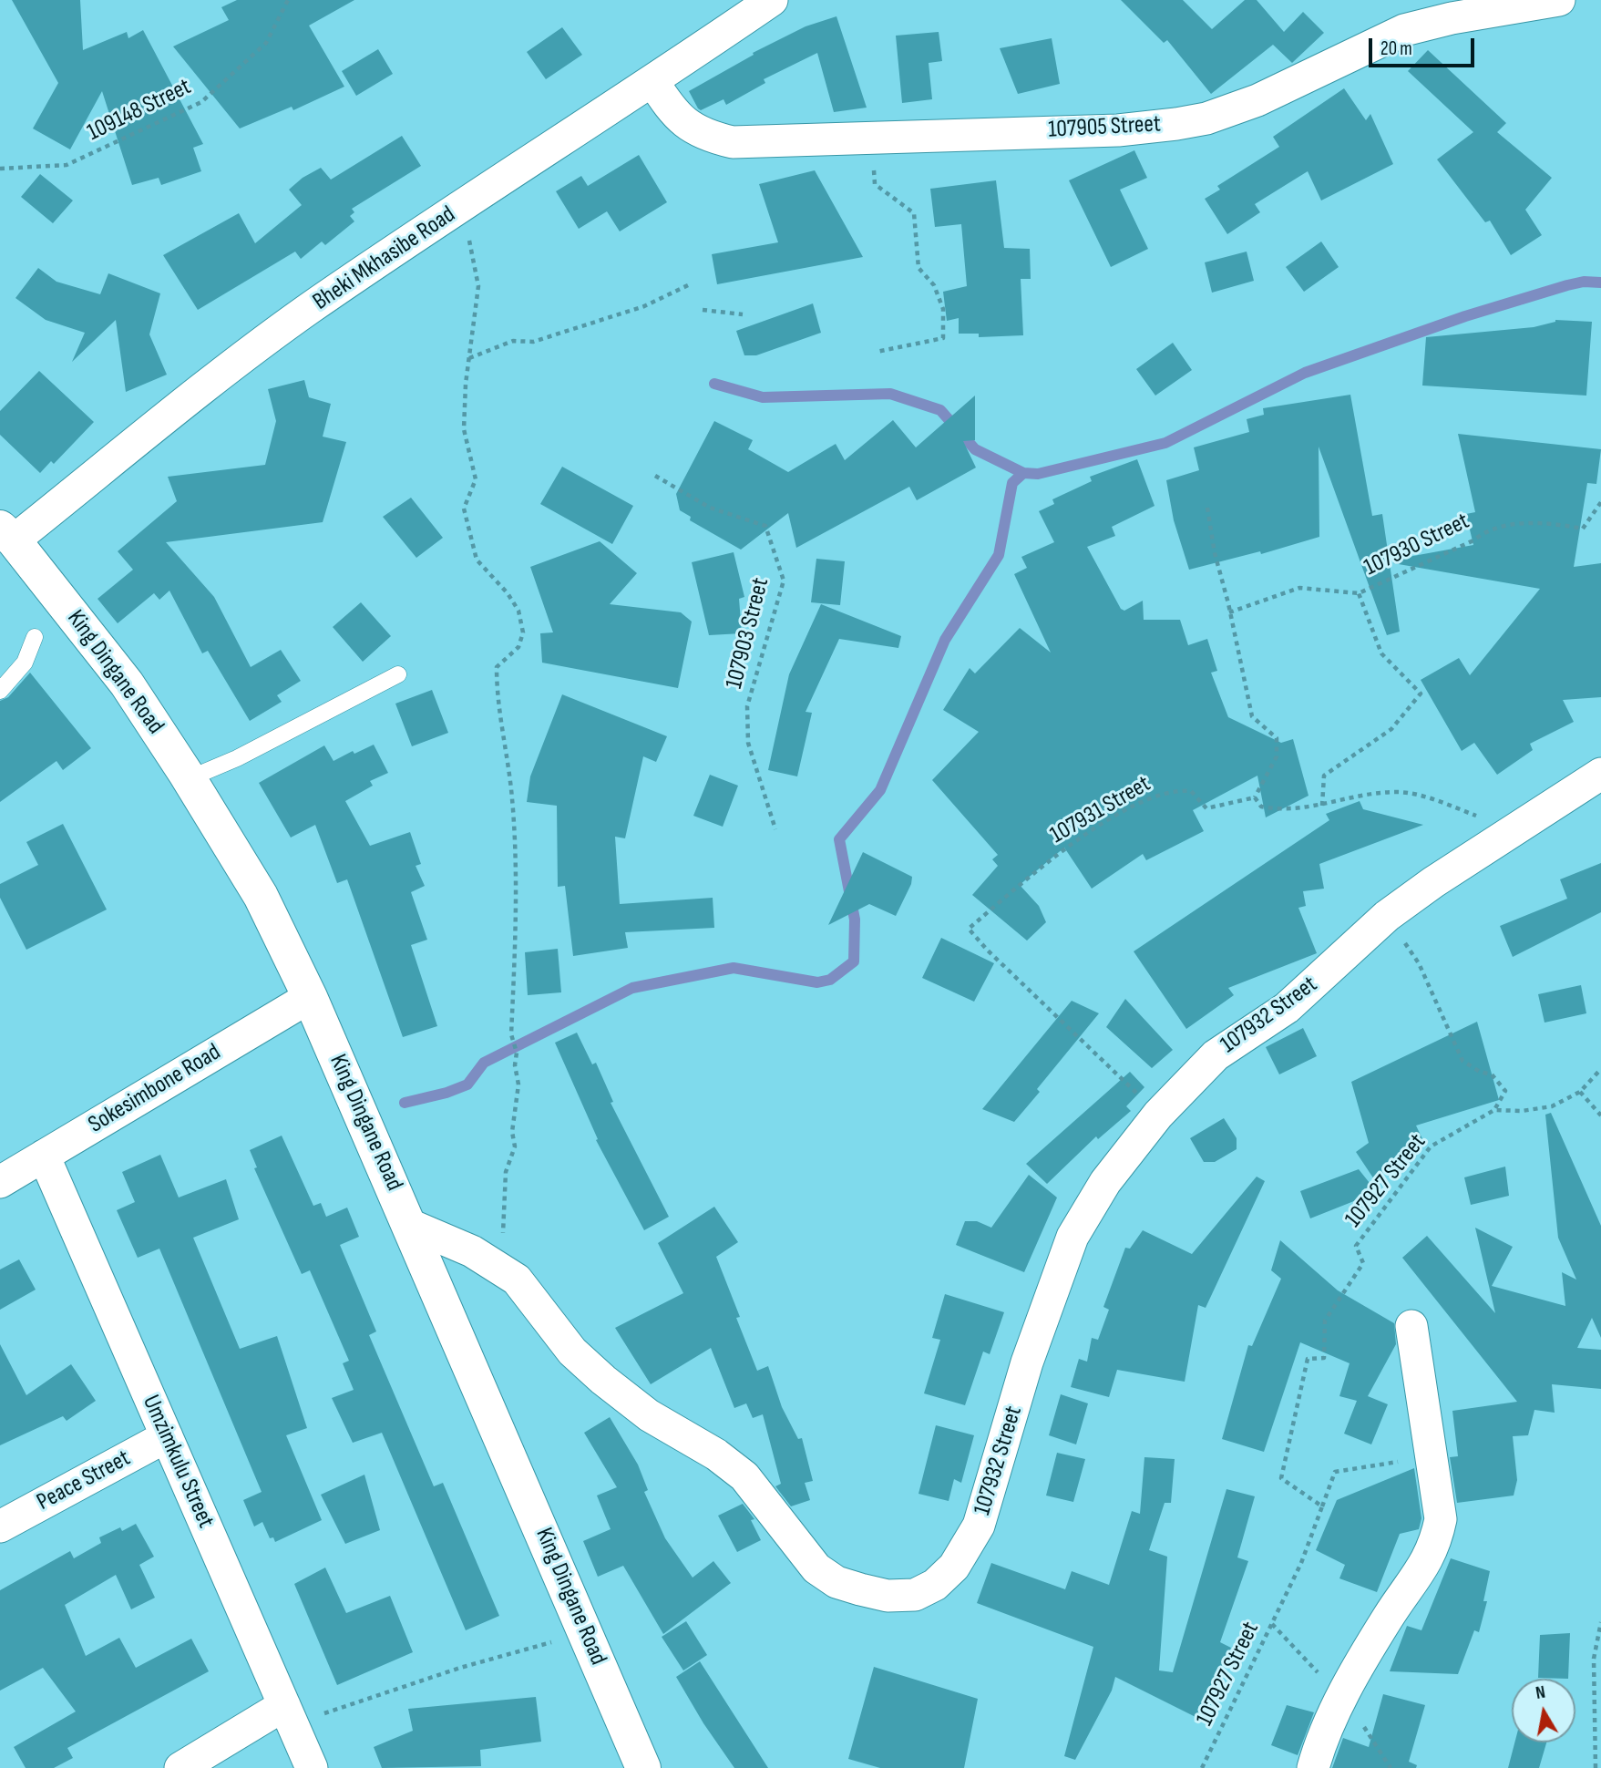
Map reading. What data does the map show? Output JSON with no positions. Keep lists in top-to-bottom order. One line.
{"streets":{"street":["107905 Street","Bheki Mkhasibe Road","King Dingane Road","107932 Street","Sokesimbone Road","Umzimkulu Street","Peace Street"],"path":["109148 Street","107930 Street","107903 Street","107931 Street","107927 Street"]},"crossings":[["107905 Street","Bheki Mkhasibe Road"],["Bheki Mkhasibe Road","King Dingane Road"],["King Dingane Road","Sokesimbone Road"],["107931 Street","107932 Street"],["Sokesimbone Road","Umzimkulu Street"],["Umzimkulu Street","Peace Street"]],"scale_bar":"20 m","north":"top"}
